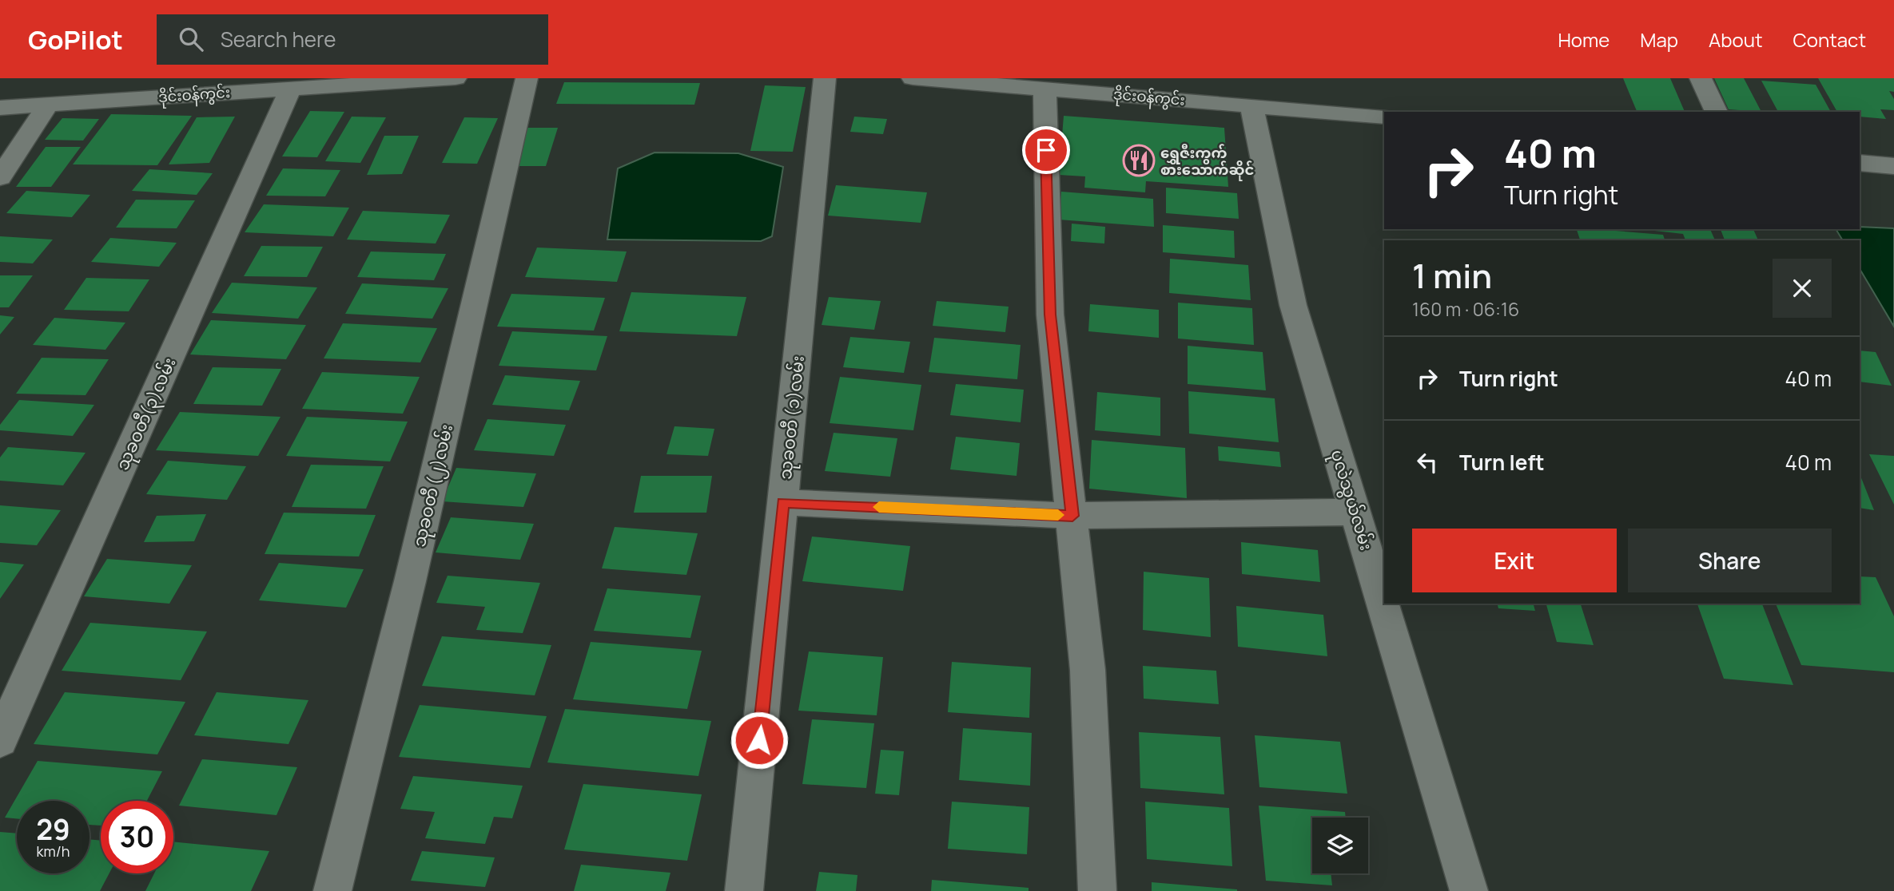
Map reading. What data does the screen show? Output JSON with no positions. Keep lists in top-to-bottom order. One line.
{"streets":{"street":["ဒိုင်းဝန်ကွင်း","သုခဝတီ(၃)လမ်း","သုခဝတီ (၁)လမ်း","သုခဝတီ (၂)လမ်း","ပုလဲသွယ်လမ်း"]},"crossings":[["ဒိုင်းဝန်ကွင်း","သုခဝတီ(၃)လမ်း"],["ဒိုင်းဝန်ကွင်း","ပုလဲသွယ်လမ်း"]],"places":{"restaurant":["ရွှေဇီးကွက် စားသောက်ဆိုင်"]},"page":{"header":"GoPilot","search":"Search here","nav":["Home","Map","About","Contact"],"turn":["40 m","Turn right"],"heading":["1 min","160 m · 06:16"],"list":[{"name":"Turn right","value":"40 m"},{"name":"Turn left","value":"40 m"}],"buttons":["Exit","Share"],"speed":"29 km/h","limit":"30"}}
